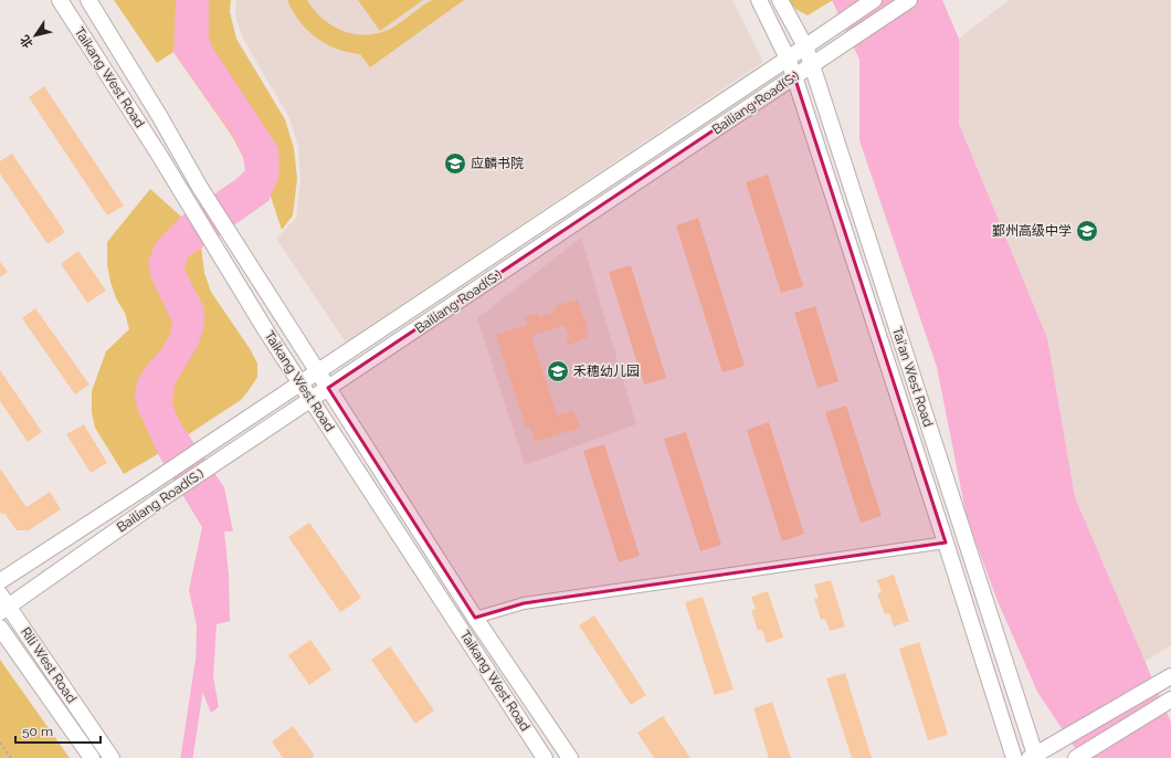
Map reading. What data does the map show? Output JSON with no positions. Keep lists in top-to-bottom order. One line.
{"streets":{"main road":["Taikang West Road","Bailiang Road(S.)","Tai‘an West Road","Rili West Road"]},"crossings":[["Taikang West Road","Bailiang Road(S.)"],["Bailiang Road(S.)","Tai‘an West Road"],["Bailiang Road(S.)","Rili West Road"]],"places":{"school or university":["应麟书院","鄞州高级中学","禾穗幼儿园"]},"scale_bar":"50 m","north":"bottom left"}
